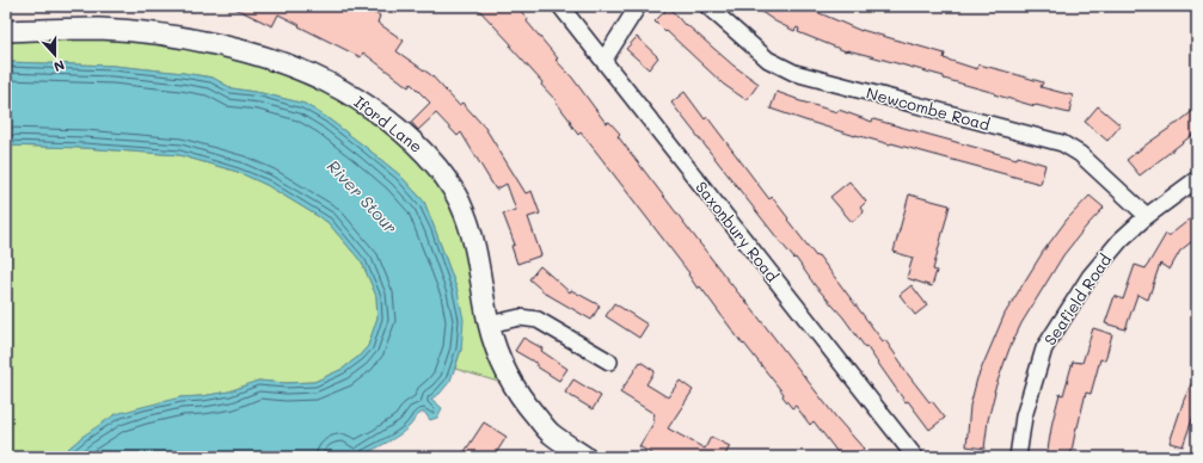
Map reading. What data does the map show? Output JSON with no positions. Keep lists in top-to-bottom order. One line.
{"streets":{"street":["Newcombe Road","Iford Lane","Saxonbury Road","Seafield Road"]},"crossings":[["Newcombe Road","Seafield Road"]],"water":["River Stour"],"north":"bottom"}
